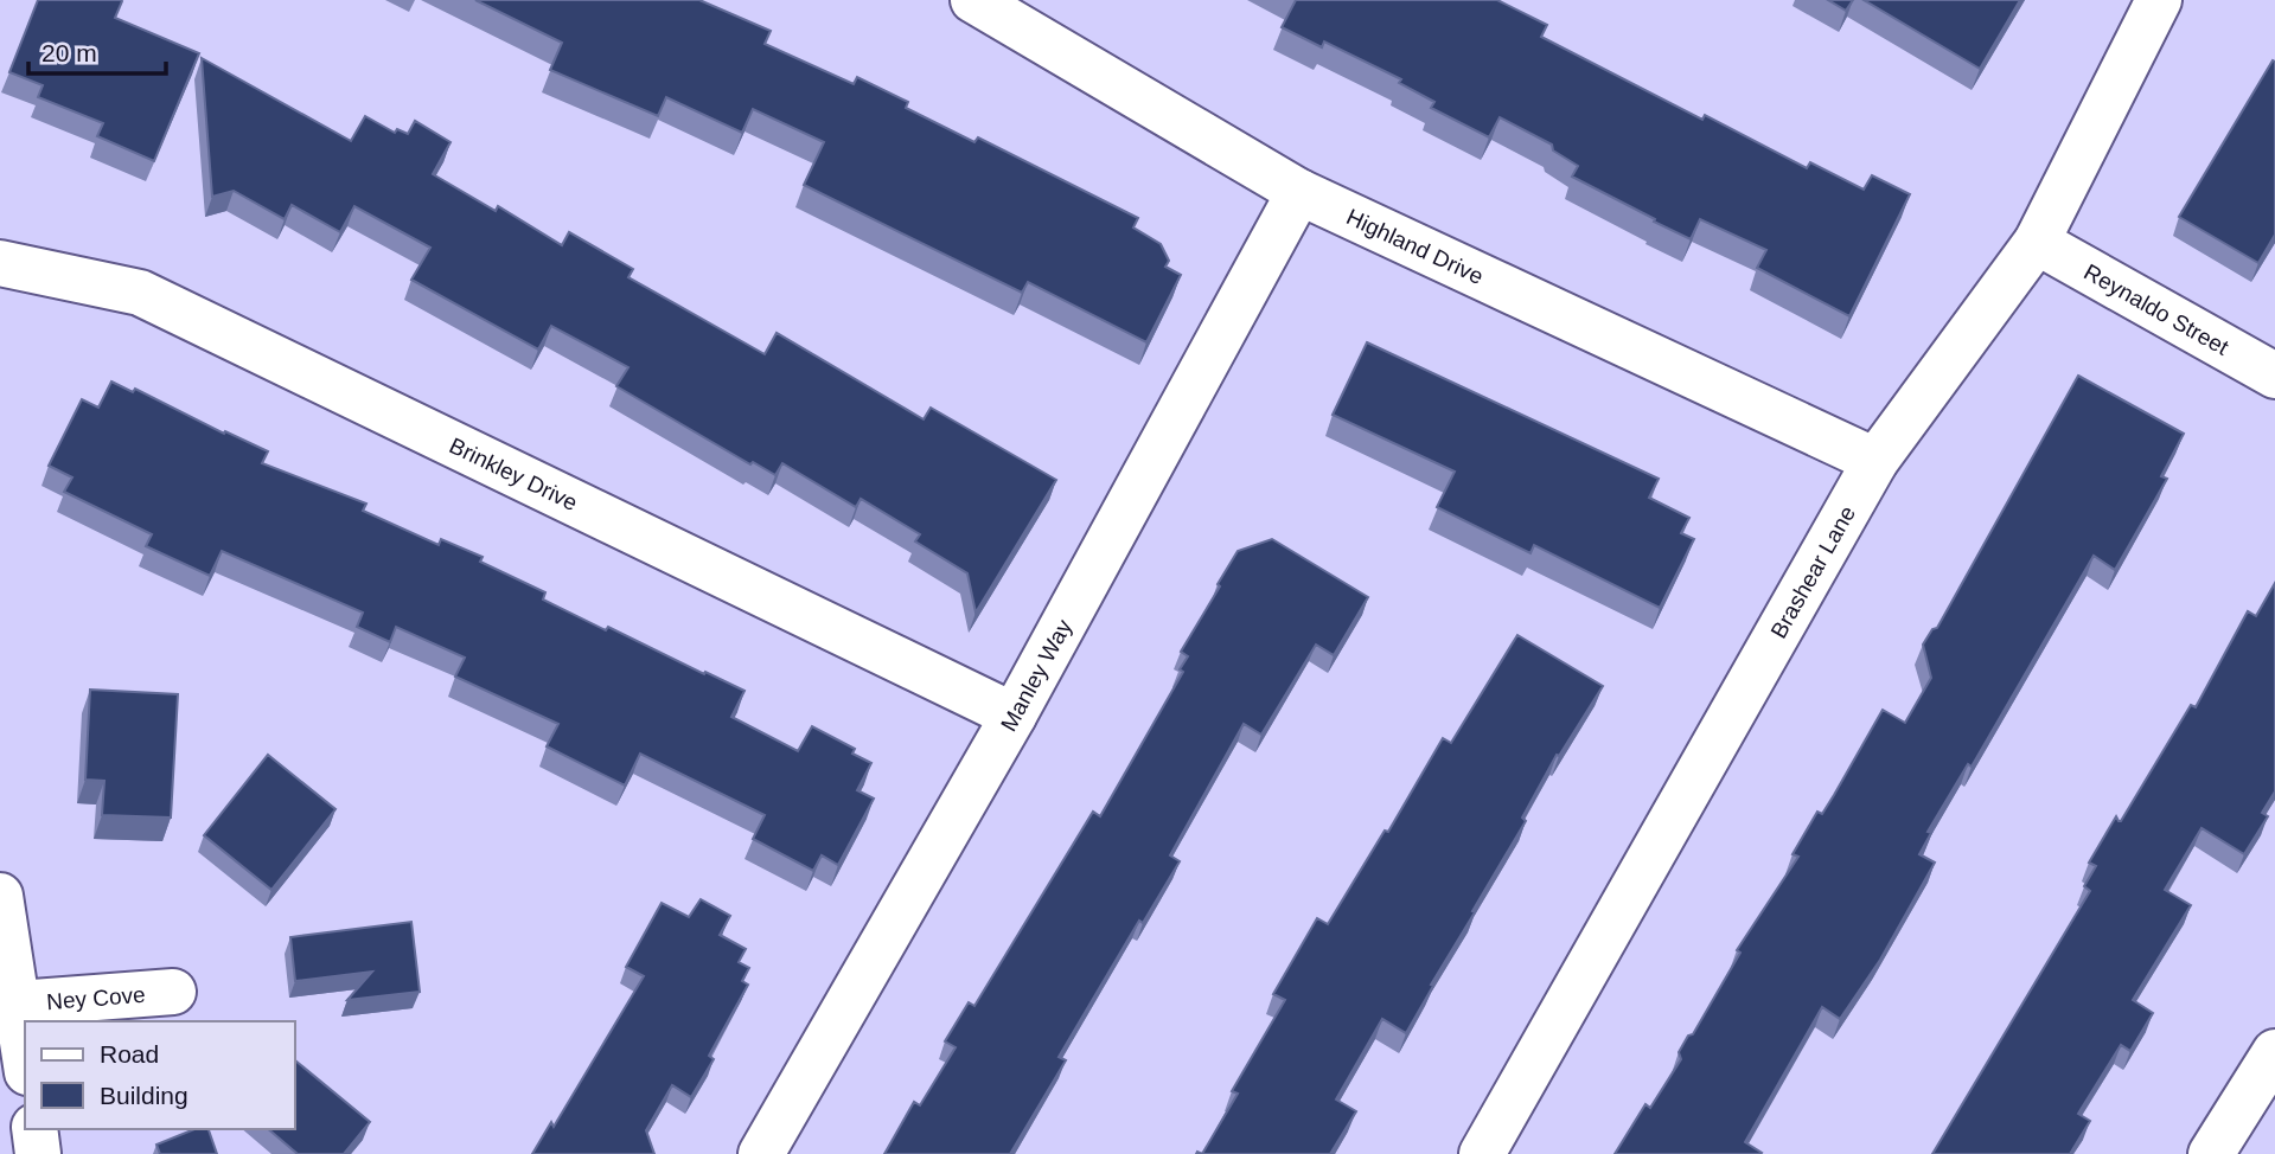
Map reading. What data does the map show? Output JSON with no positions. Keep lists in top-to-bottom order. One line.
{"streets":{"street":["Highland Drive","Reynaldo Street","Brinkley Drive","Brashear Lane","Manley Way","Ney Cove"]},"crossings":[["Highland Drive","Brashear Lane"],["Highland Drive","Manley Way"],["Reynaldo Street","Brashear Lane"],["Brinkley Drive","Manley Way"]],"legend":["Road","Building"],"scale_bar":"20 m"}
